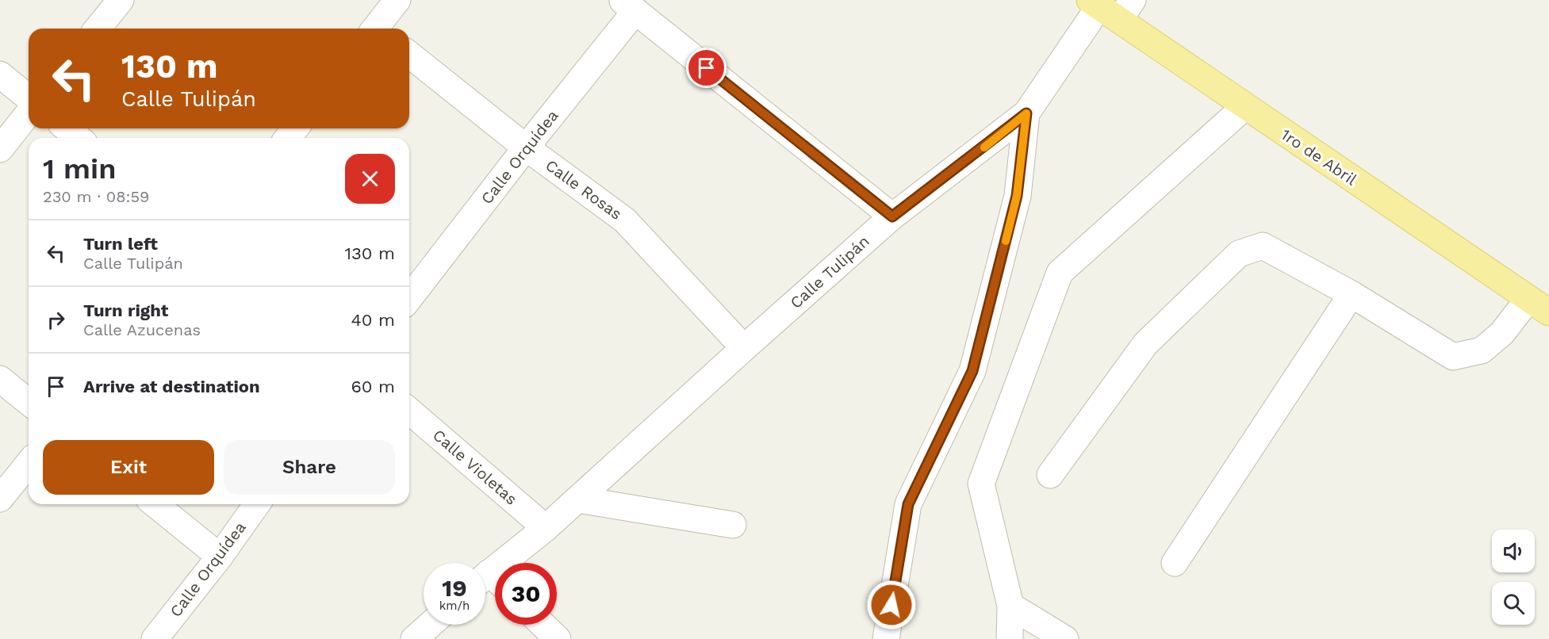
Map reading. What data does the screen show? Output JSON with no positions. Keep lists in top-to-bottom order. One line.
{"streets":{"main road":["1ro de Abril"],"street":["Calle Orquídea","Calle Rosas","Calle Tulipán","Calle Violetas"]},"crossings":[["Calle Orquídea","Calle Rosas"],["1ro de Abril","Calle Tulipán"],["Calle Rosas","Calle Tulipán"],["Calle Tulipán","Calle Violetas"]],"page":{"turn":["130 m","Calle Tulipán"],"heading":["1 min","230 m · 08:59"],"list":[{"name":"Turn left","note":"Calle Tulipán","value":"130 m"},{"name":"Turn right","note":"Calle Azucenas","value":"40 m"},{"name":"Arrive at destination","value":"60 m"}],"buttons":["Exit","Share"],"speed":"19 km/h","limit":"30"}}
